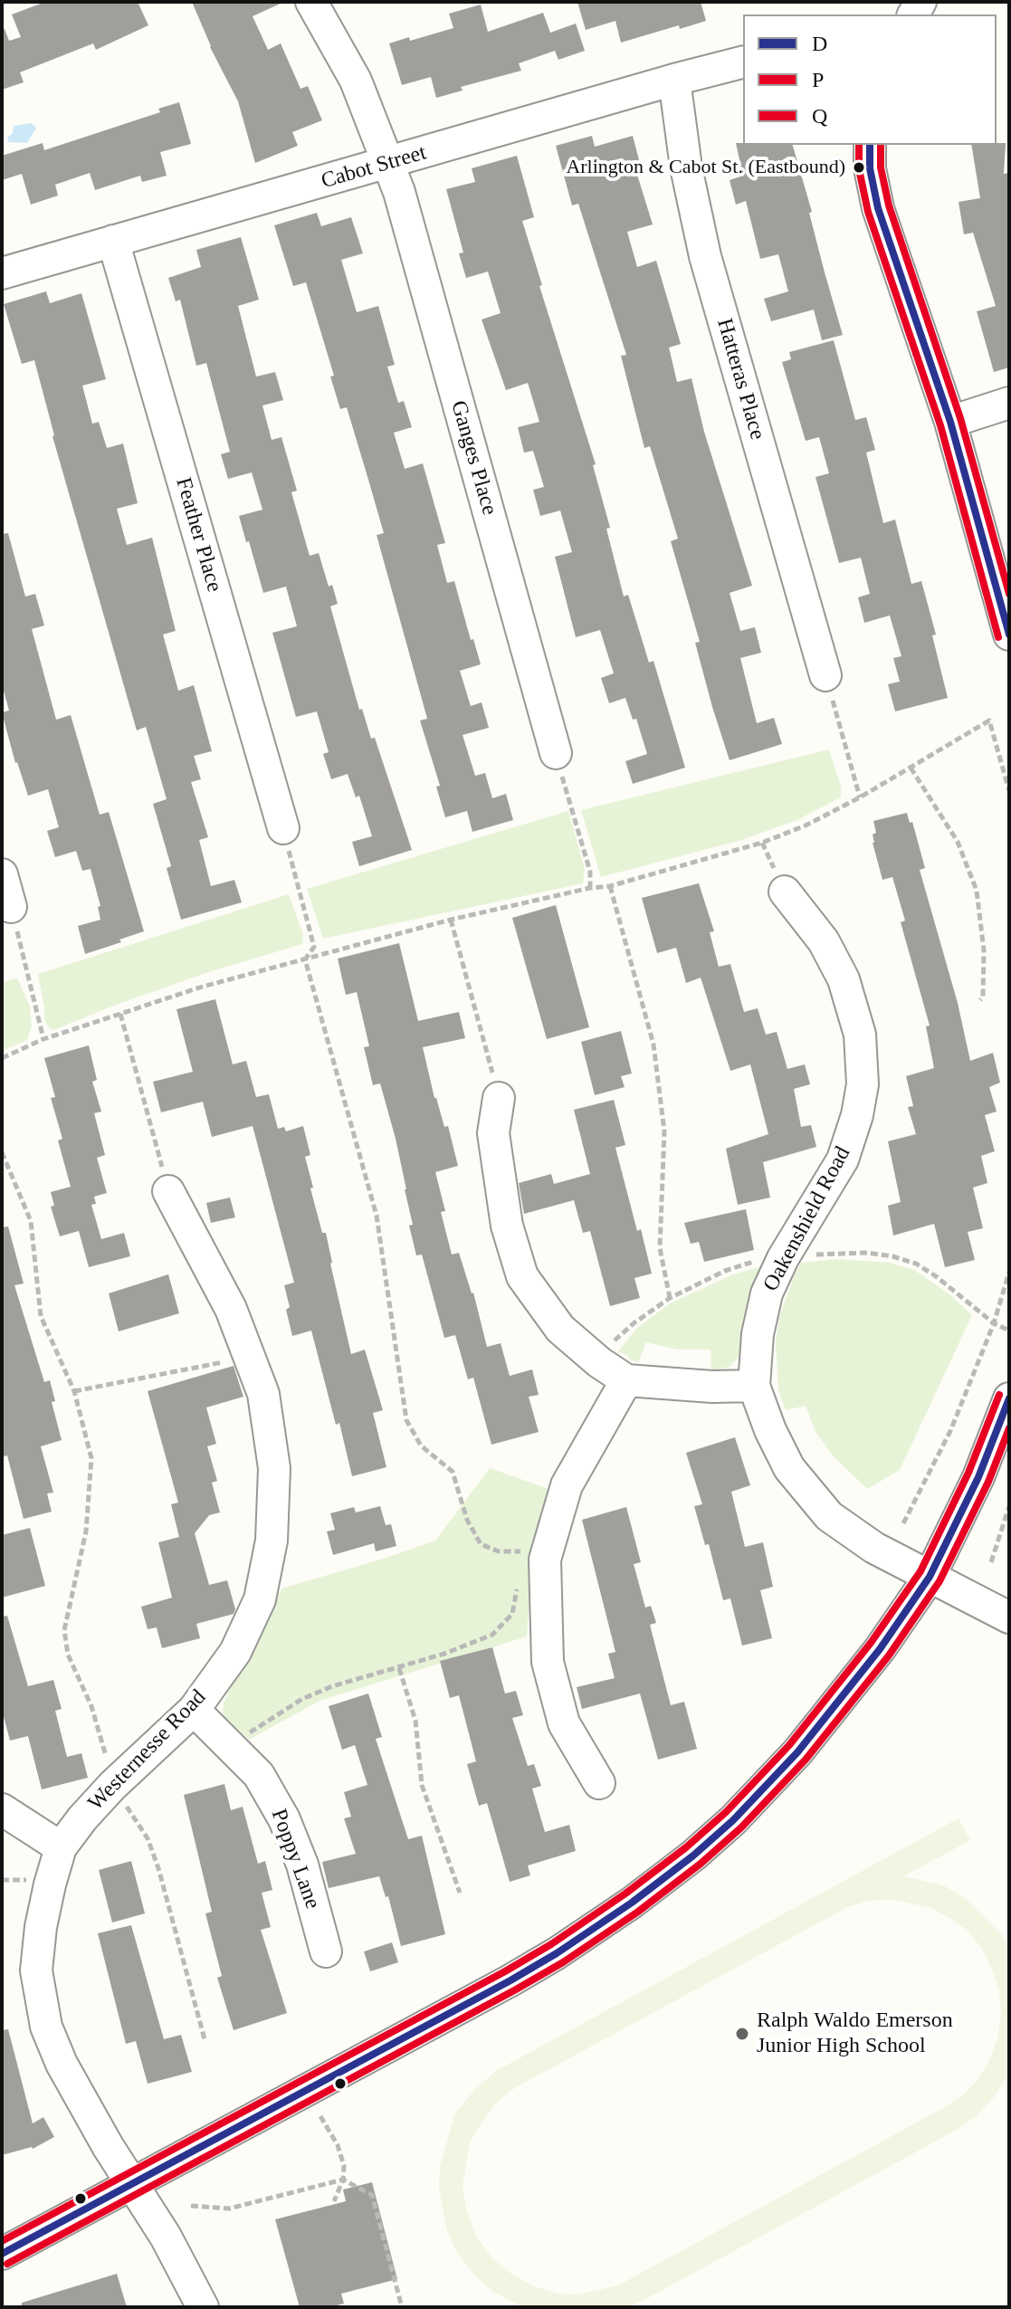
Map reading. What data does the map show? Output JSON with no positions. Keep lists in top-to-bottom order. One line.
{"streets":{"street":["Cabot Street","Hatteras Place","Ganges Place","Feather Place","Oakenshield Road","Westernesse Road","Poppy Lane"]},"crossings":[["Cabot Street","Hatteras Place"],["Cabot Street","Ganges Place"],["Cabot Street","Feather Place"],["Westernesse Road","Poppy Lane"]],"places":["Arlington & Cabot St. (Eastbound)","Ralph Waldo Emerson Junior High School"],"lines":["transit line D","transit line P","transit line Q"],"legend":["D","P","Q"]}
